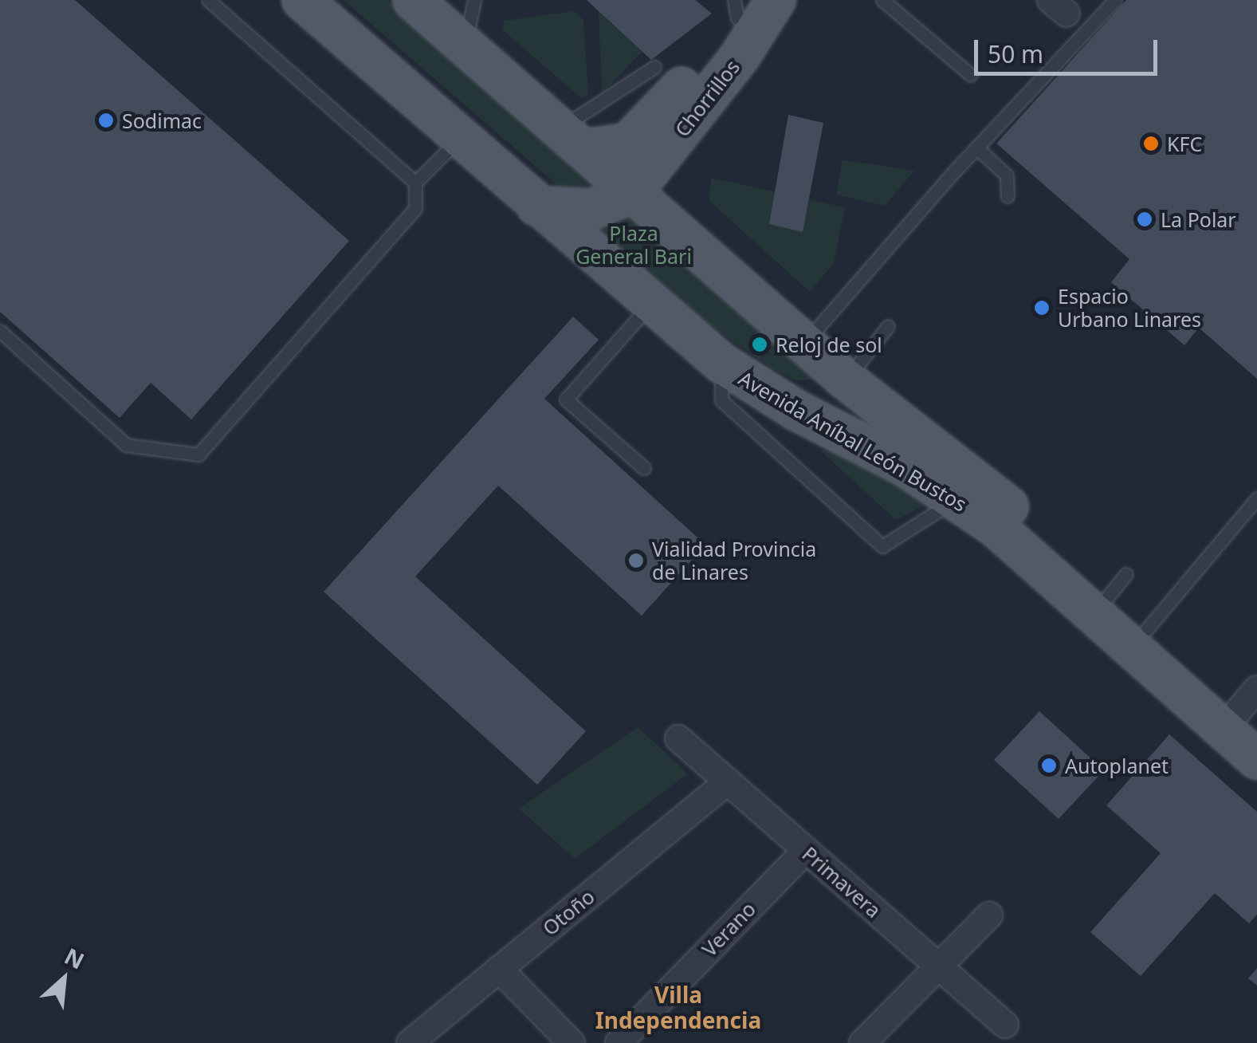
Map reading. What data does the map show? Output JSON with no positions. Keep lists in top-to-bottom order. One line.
{"streets":{"main road":["Chorrillos","Avenida Aníbal León Bustos"],"street":["Primavera","Otoño","Verano"]},"crossings":[["Chorrillos","Avenida Aníbal León Bustos"],["Primavera","Otoño"],["Primavera","Verano"]],"districts":["Villa Independencia"],"parks":["Plaza General Bari"],"places":["Sodimac","KFC","La Polar","Espacio Urbano Linares","Reloj de sol","Vialidad Provincia de Linares","Autoplanet"],"scale_bar":"50 m","north":"top right"}
